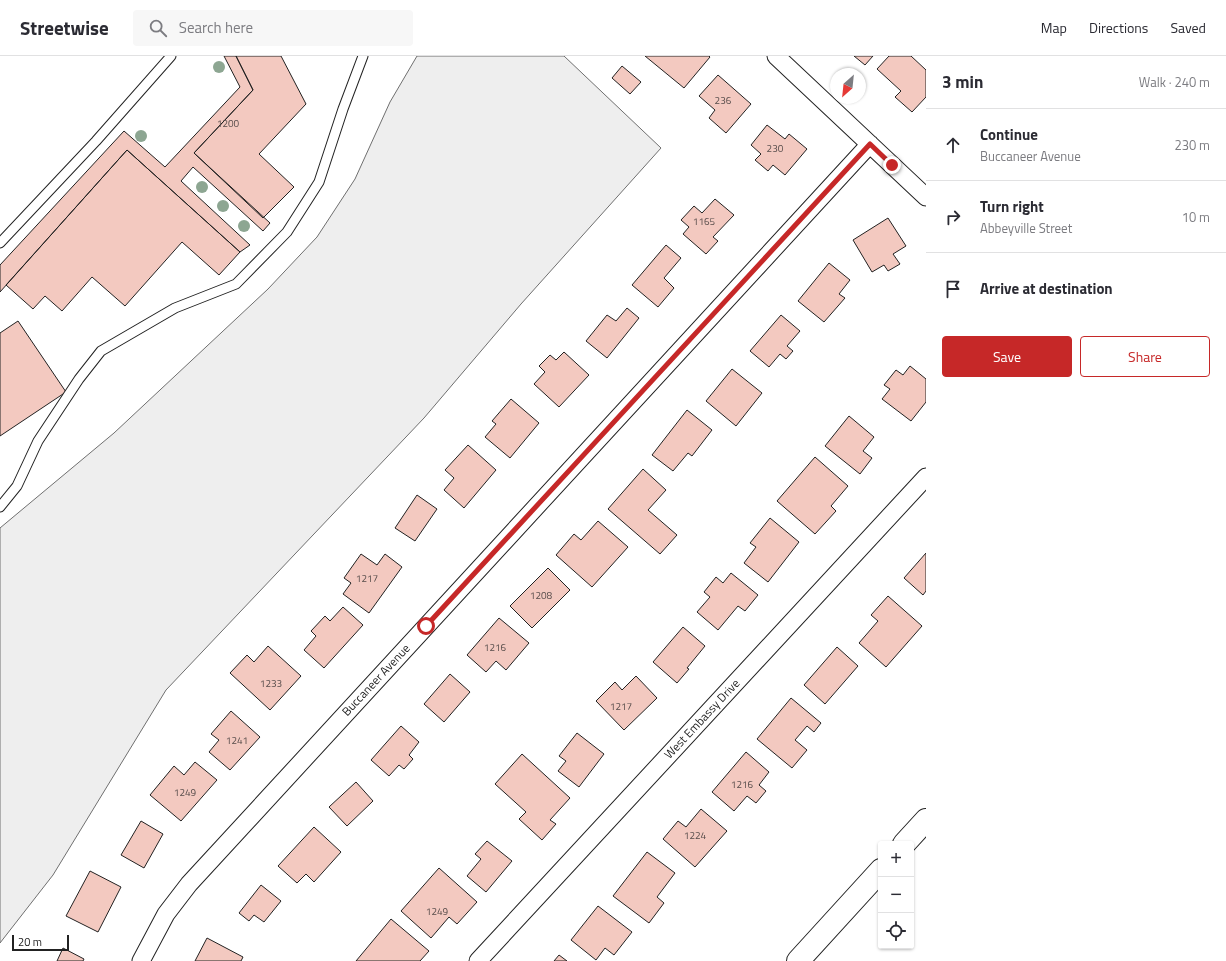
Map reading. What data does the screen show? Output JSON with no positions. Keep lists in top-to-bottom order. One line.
{"streets":{"street":["Buccaneer Avenue","West Embassy Drive"]},"house_numbers":["236","1200","230","1165","1217","1208","1216","1233","1217","1241","1216","1249","1224","1249"],"scale_bar":"20 m","north":"bottom left","page":{"header":"Streetwise","search":"Search here","nav":["Map","Directions","Saved"],"heading":["3 min","Walk · 240 m"],"list":[["Continue","Buccaneer Avenue","230 m"],["Turn right","Abbeyville Street","10 m"],"Arrive at destination"],"buttons":["Save","Share"],"map_buttons":["+","−"],"scale":"20 m"}}
